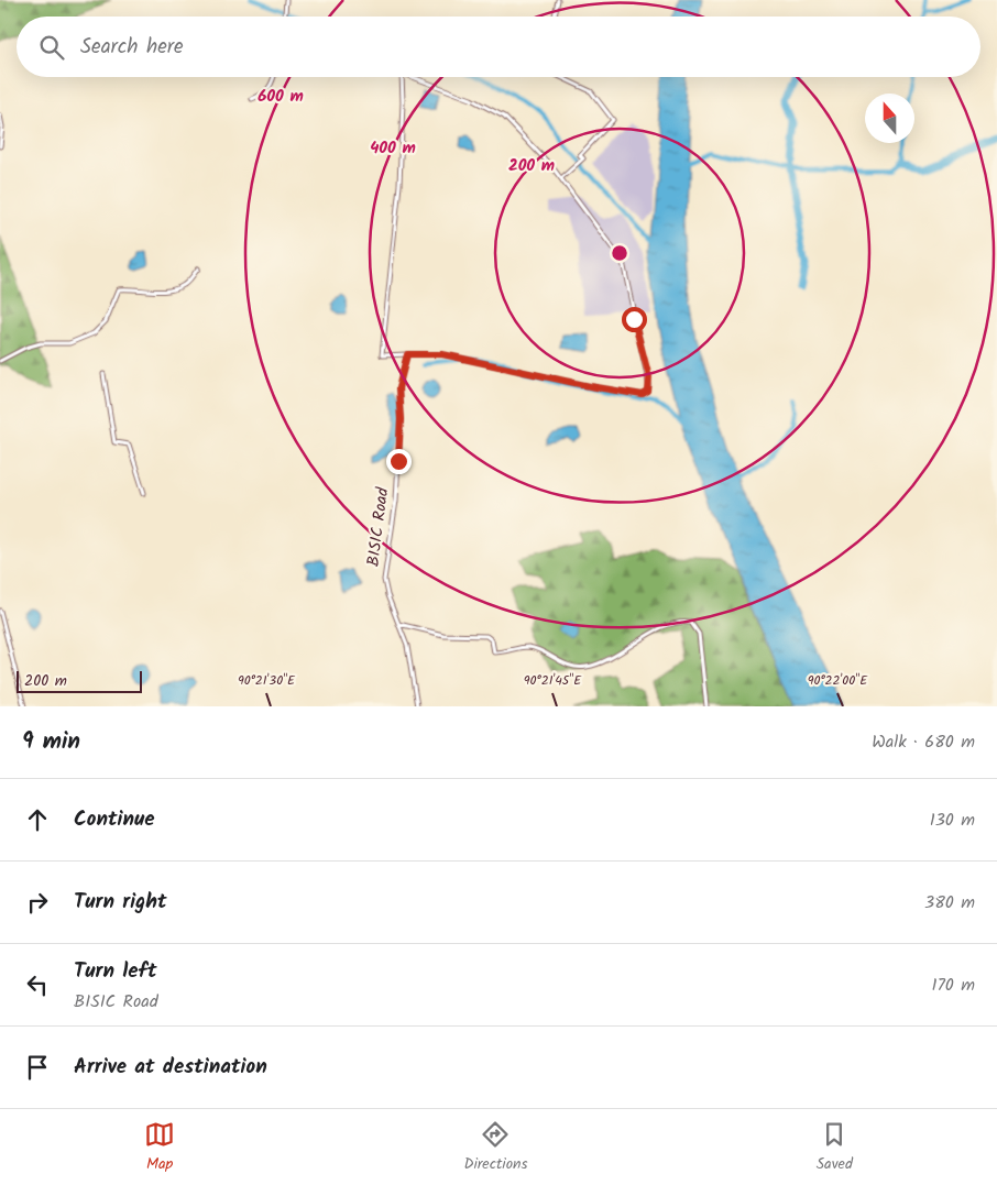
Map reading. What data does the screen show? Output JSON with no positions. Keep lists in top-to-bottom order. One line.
{"streets":{"street":["BISIC Road"]},"scale_bar":"200 m","north":"top","page":{"search":"Search here","scale":"200 m","heading":["9 min","Walk · 680 m"],"list":[["Continue","130 m"],["Turn right","380 m"],["Turn left","BISIC Road","170 m"],"Arrive at destination"],"nav":["Map","Directions","Saved"]},"coordinates":["90°21'30\"E","90°21'45\"E","90°22'00\"E"],"rings":["600 m","400 m","200 m"]}
